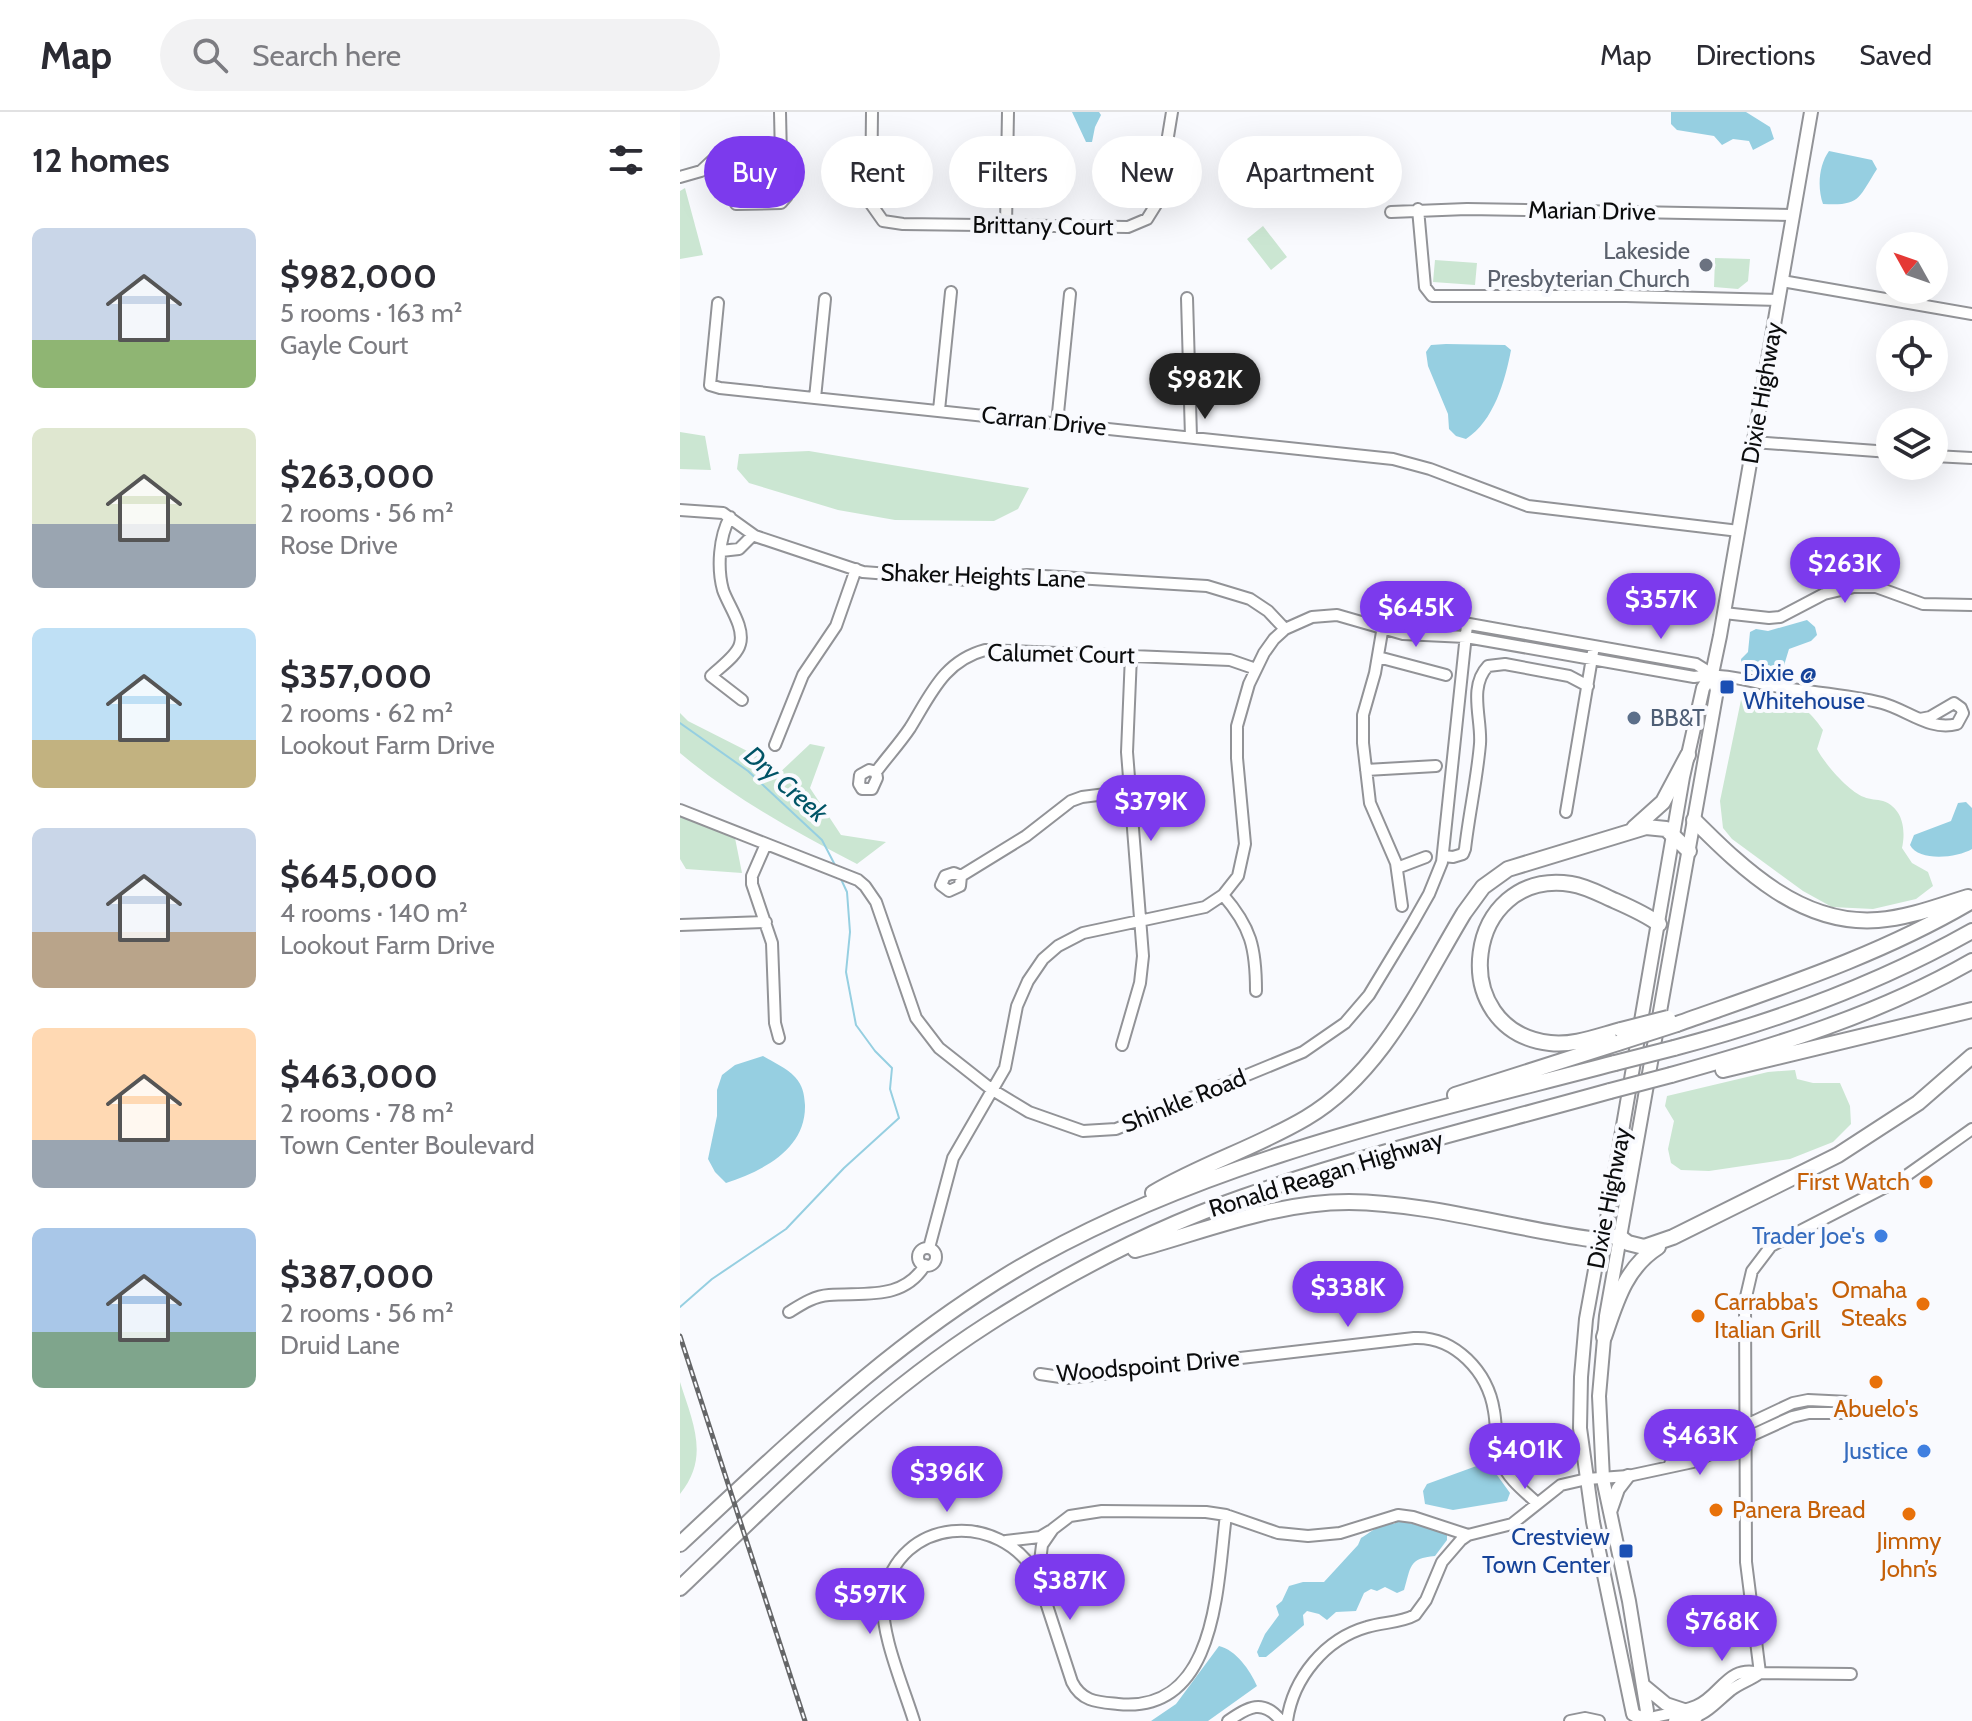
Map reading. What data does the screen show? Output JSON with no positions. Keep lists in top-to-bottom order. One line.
{"streets":{"highway":["Ronald Reagan Highway"],"main road":["Dixie Highway"],"street":["Marian Drive","Brittany Court","Carran Drive","Shaker Heights Lane","Calumet Court","Shinkle Road","Woodspoint Drive"]},"crossings":[["Marian Drive","Dixie Highway"],["Dixie Highway","Carran Drive"]],"water":["Dry Creek"],"places":{"other":["Lakeside Presbyterian Church","BB&T","First Watch","Trader Joe's","Omaha Steaks","Carrabba's Italian Grill","Abuelo's","Justice","Panera Bread","Jimmy John’s"],"transit":["Dixie @ Whitehouse","Crestview Town Center"]},"north":"top left","page":{"header":"Map","search":"Search here","nav":["Map","Directions","Saved"],"heading":"12 homes","chip":["Buy","Rent","Filters","New","Apartment"],"list":[{"name":"$982,000","note":"5 rooms · 163 m² · Gayle Court"},{"name":"$263,000","note":"2 rooms · 56 m² · Rose Drive"},{"name":"$357,000","note":"2 rooms · 62 m² · Lookout Farm Drive"},{"name":"$645,000","note":"4 rooms · 140 m² · Lookout Farm Drive"},{"name":"$463,000","note":"2 rooms · 78 m² · Town Center Boulevard"},{"name":"$387,000","note":"2 rooms · 56 m² · Druid Lane"}],"price":["$982K","$263K","$357K","$645K","$379K","$338K","$463K","$401K","$396K","$387K","$597K","$768K"]}}
